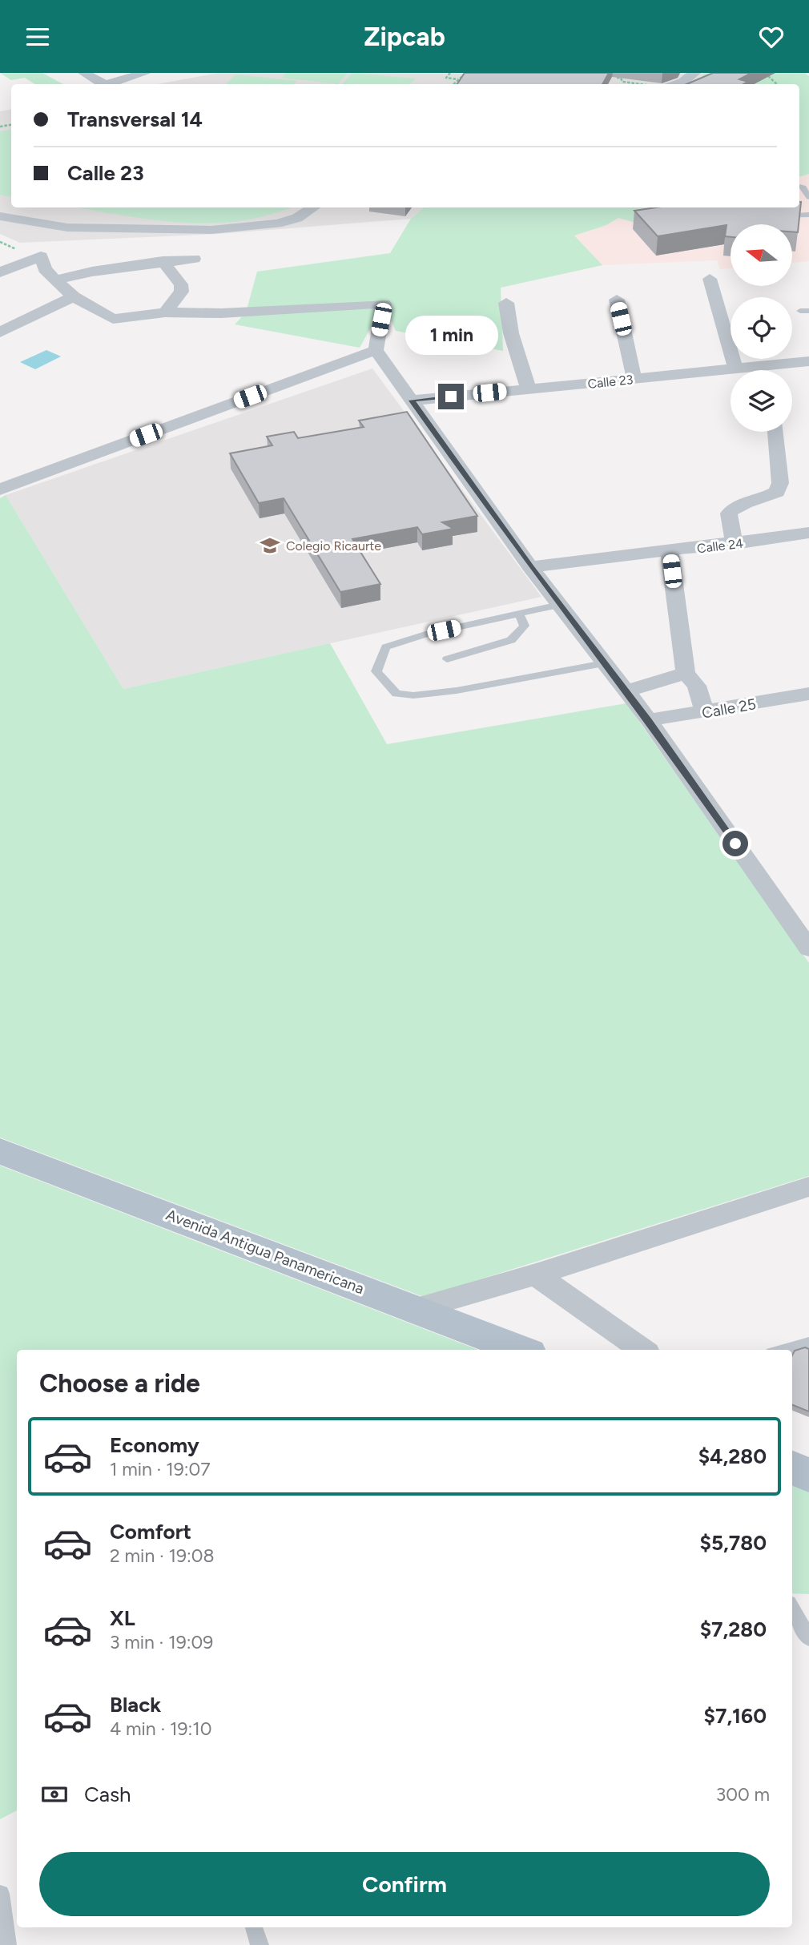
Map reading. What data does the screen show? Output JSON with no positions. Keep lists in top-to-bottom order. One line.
{"streets":{"main road":["Avenida Antigua Panamericana"],"street":["Calle 23","Calle 24","Calle 25"]},"places":{"school or university":["Colegio Ricaurte"]},"north":"left","page":{"header":"Zipcab","banner":["Transversal 14","Calle 23"],"bubble":"1 min","heading":"Choose a ride","list":[{"name":"Economy","note":"1 min · 19:07","value":"$4,280"},{"name":"Comfort","note":"2 min · 19:08","value":"$5,780"},{"name":"XL","note":"3 min · 19:09","value":"$7,280"},{"name":"Black","note":"4 min · 19:10","value":"$7,160"}],"pay":["Cash","300 m"],"buttons":"Confirm"}}
